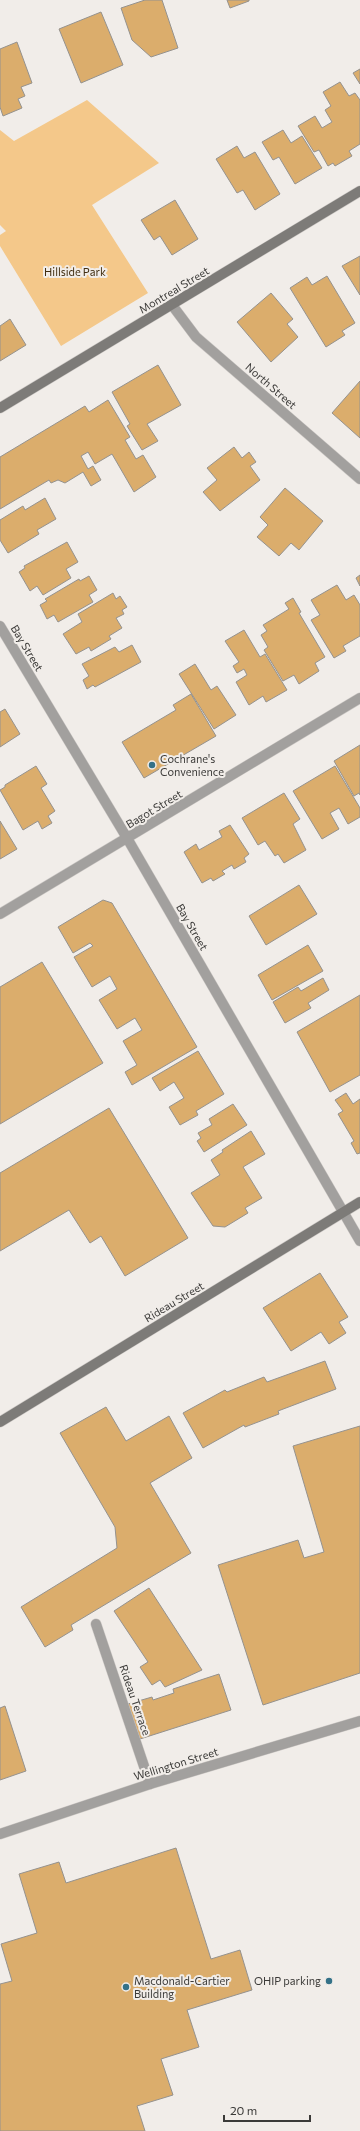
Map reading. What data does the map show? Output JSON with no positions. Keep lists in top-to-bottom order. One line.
{"streets":{"main road":["Montreal Street","Rideau Street"],"street":["North Street","Bay Street","Bagot Street","Rideau Terrace","Wellington Street"]},"crossings":[["Montreal Street","North Street"],["Bay Street","Bagot Street"],["Bay Street","Rideau Street"],["Rideau Terrace","Wellington Street"]],"parks":["Hillside Park"],"places":["Cochrane's Convenience","OHIP parking","Macdonald-Cartier Building"],"scale_bar":"20 m"}
